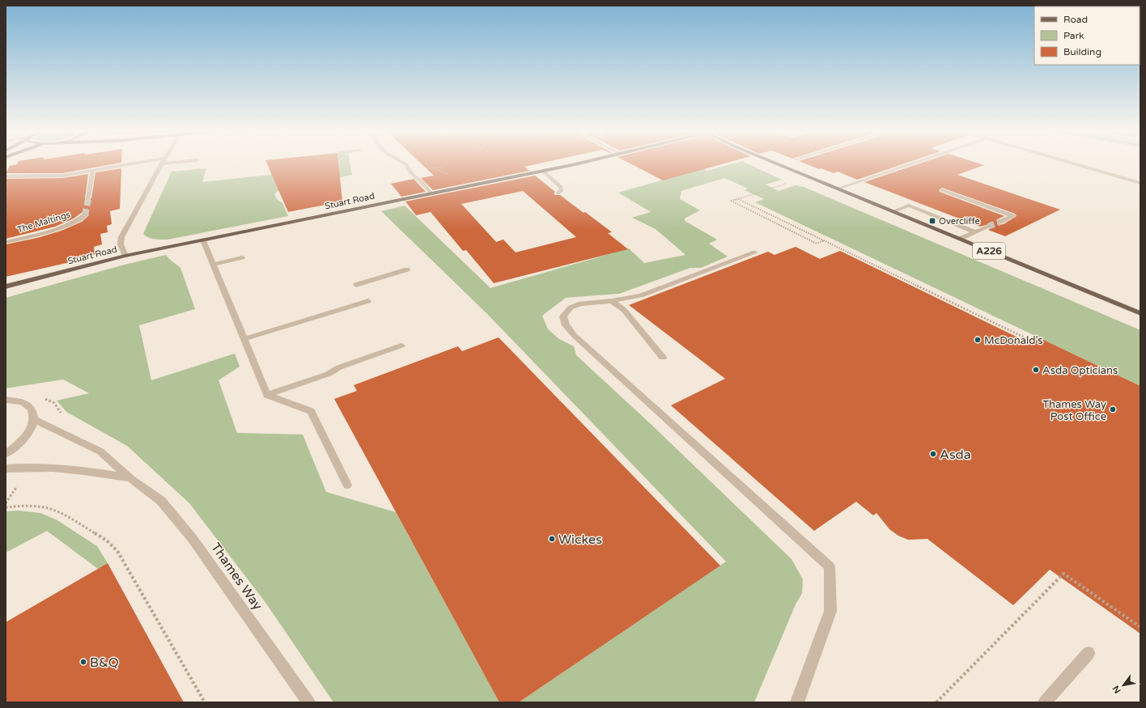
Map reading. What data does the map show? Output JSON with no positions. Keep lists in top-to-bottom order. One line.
{"streets":{"main road":["Stuart Road","A226"],"street":["The Maltings","Thames Way"]},"places":{"transit":["Overcliffe"],"other":["McDonald's","Asda Opticians","Thames Way Post Office","Asda","Wickes","B&Q"]},"legend":["Road","Park","Building"],"north":"bottom left"}
